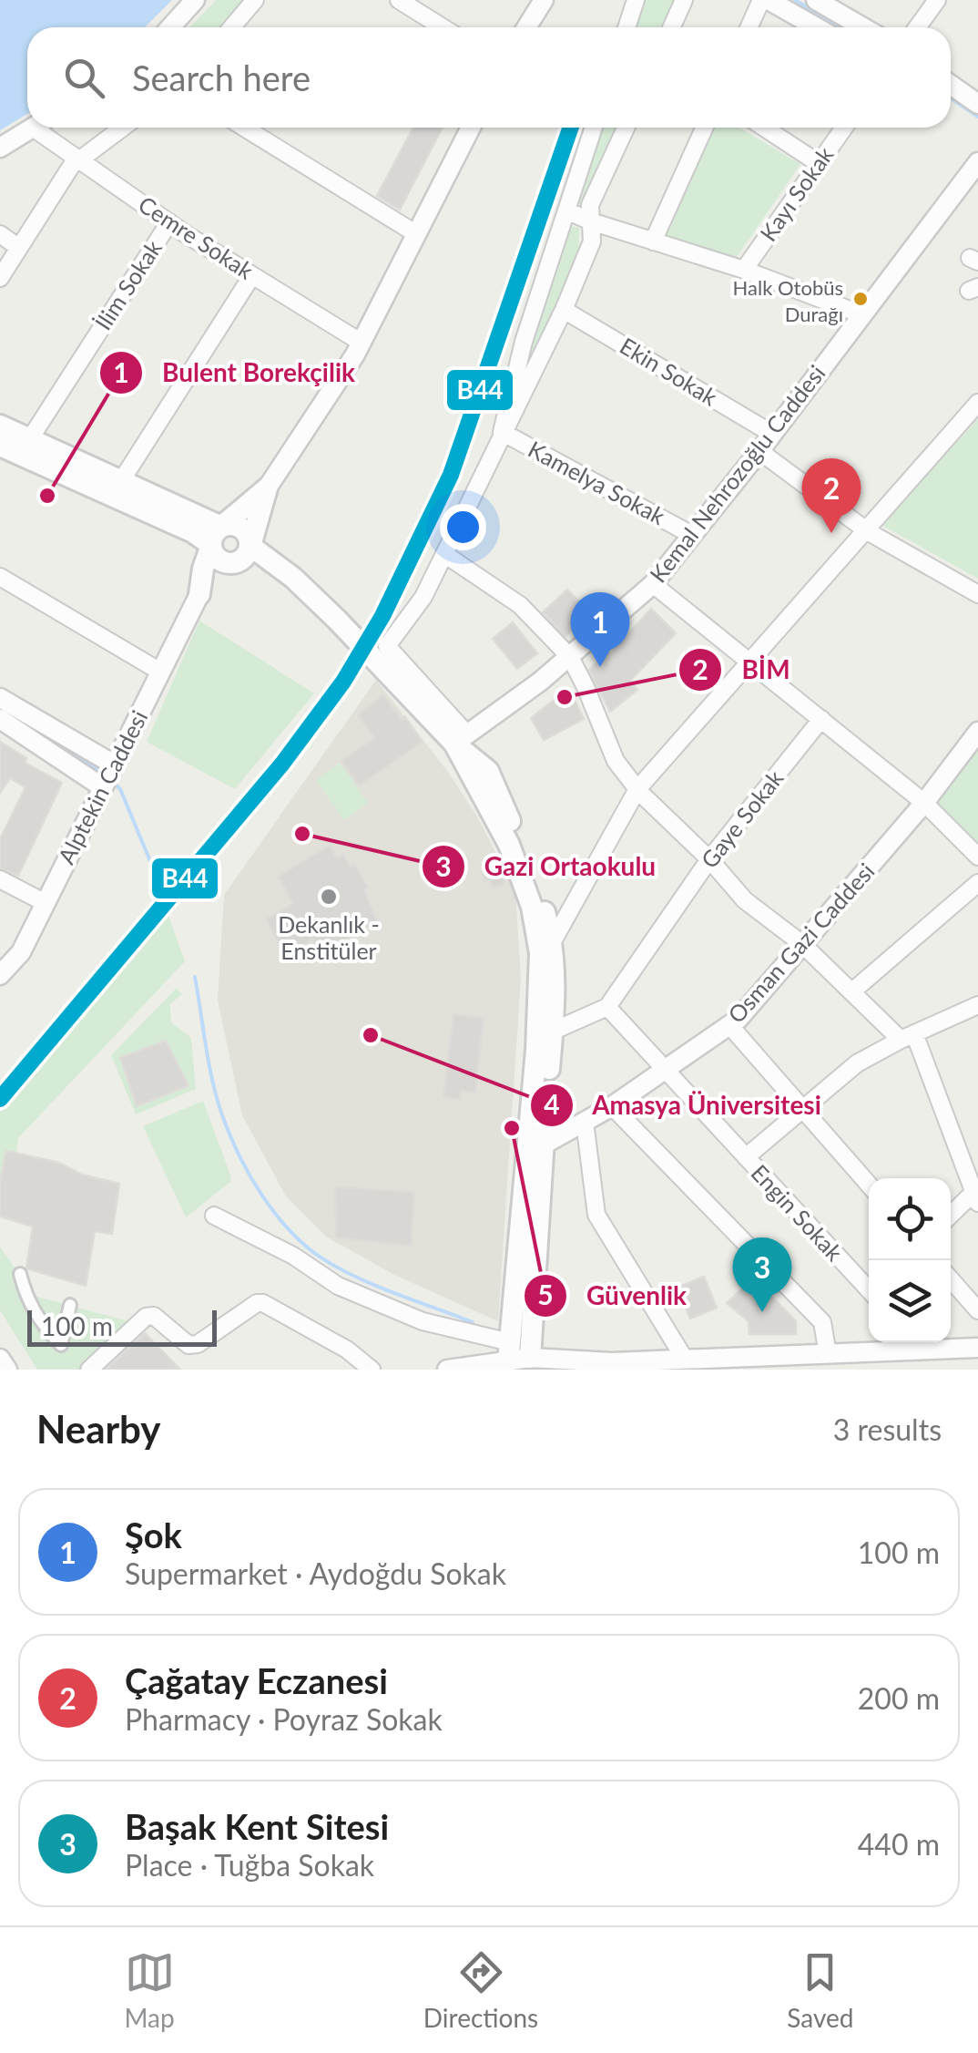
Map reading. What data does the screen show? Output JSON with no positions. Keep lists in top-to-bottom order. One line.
{"streets":{"street":["Kayı Sokak","Cemre Sokak","İlim Sokak","Ekin Sokak","Kemal Nehrozoğlu Caddesi","Kamelya Sokak","Alptekin Caddesi","Gaye Sokak","Osman Gazi Caddesi","Engin Sokak"]},"crossings":[["Cemre Sokak","İlim Sokak"],["Ekin Sokak","Kemal Nehrozoğlu Caddesi"],["Kemal Nehrozoğlu Caddesi","Kamelya Sokak"],["Gaye Sokak","Engin Sokak"],["Osman Gazi Caddesi","Engin Sokak"]],"places":["Halk Otobüs Durağı","Bulent Borekçilik","BİM","Gazi Ortaokulu","Dekanlık - Enstitüler","Amasya Üniversitesi","Güvenlik"],"lines":["transit line B44"],"scale_bar":"100 m","page":{"search":"Search here","pins":["2","1","3"],"scale":"100 m","heading":["Nearby","3 results"],"list":[{"mark":"1","name":"Şok","note":"Supermarket · Aydoğdu Sokak","value":"100 m"},{"mark":"2","name":"Çağatay Eczanesi","note":"Pharmacy · Poyraz Sokak","value":"200 m"},{"mark":"3","name":"Başak Kent Sitesi","note":"Place · Tuğba Sokak","value":"440 m"}],"nav":["Map","Directions","Saved"]}}
